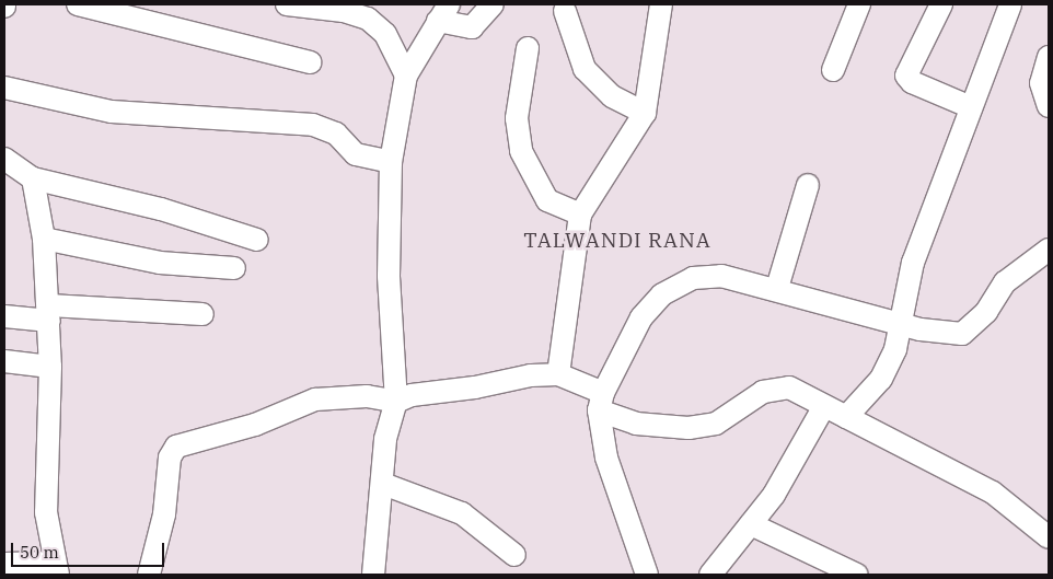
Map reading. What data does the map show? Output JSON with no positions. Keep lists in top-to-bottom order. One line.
{"districts":["TALWANDI RANA"],"scale_bar":"50 m"}
